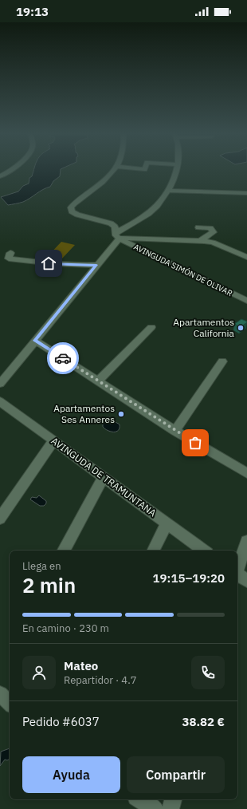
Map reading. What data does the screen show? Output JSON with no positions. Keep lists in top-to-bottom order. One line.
{"streets":{"street":["AVINGUDA SIMÓN DE OLIVAR","AVINGUDA DE TRAMUNTANA"]},"places":["Apartamentos California","Apartamentos Ses Anneres"],"page":{"status":"19:13","heading":["2 min","Llega en","19:15–19:20"],"panel":["Mateo","Repartidor · 4.7","Pedido #6037","38.82 €"],"bar":"En camino · 230 m","buttons":["Ayuda","Compartir"]}}
